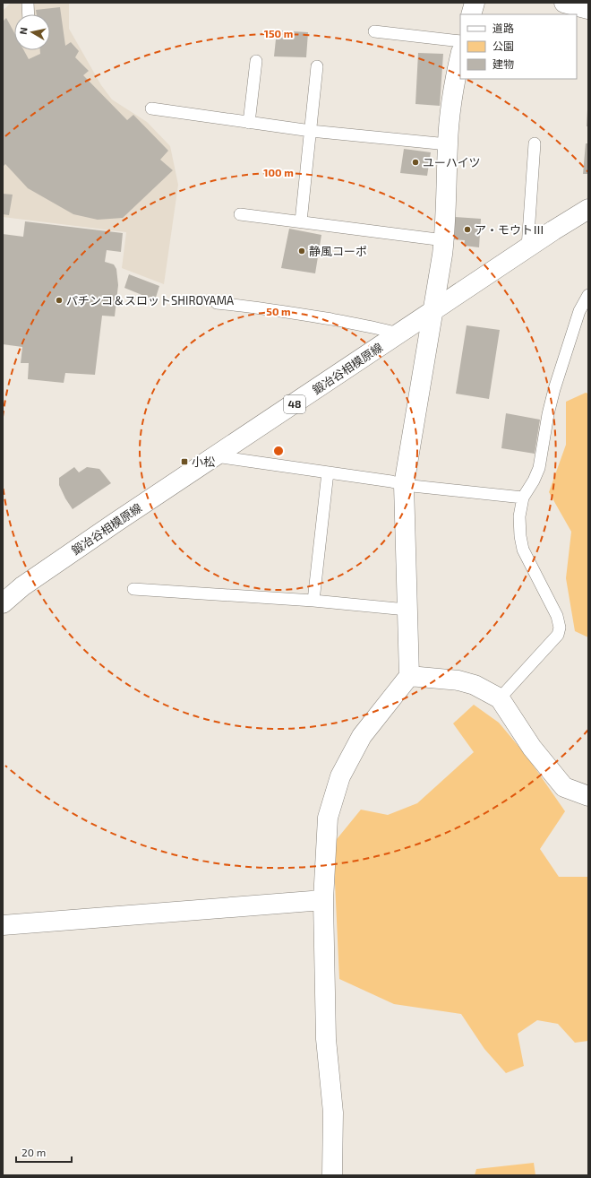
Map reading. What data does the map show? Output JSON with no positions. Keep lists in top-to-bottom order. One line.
{"streets":{"street":["鍛冶谷相模原線","48"]},"places":{"other":["ユーハイツ","ア・モウトⅢ","静風コーポ","パチンコ＆スロットSHIROYAMA"],"transit":["小松"]},"legend":["道路","公園","建物"],"scale_bar":"20 m","north":"left","rings":["150 m","100 m","50 m"]}
